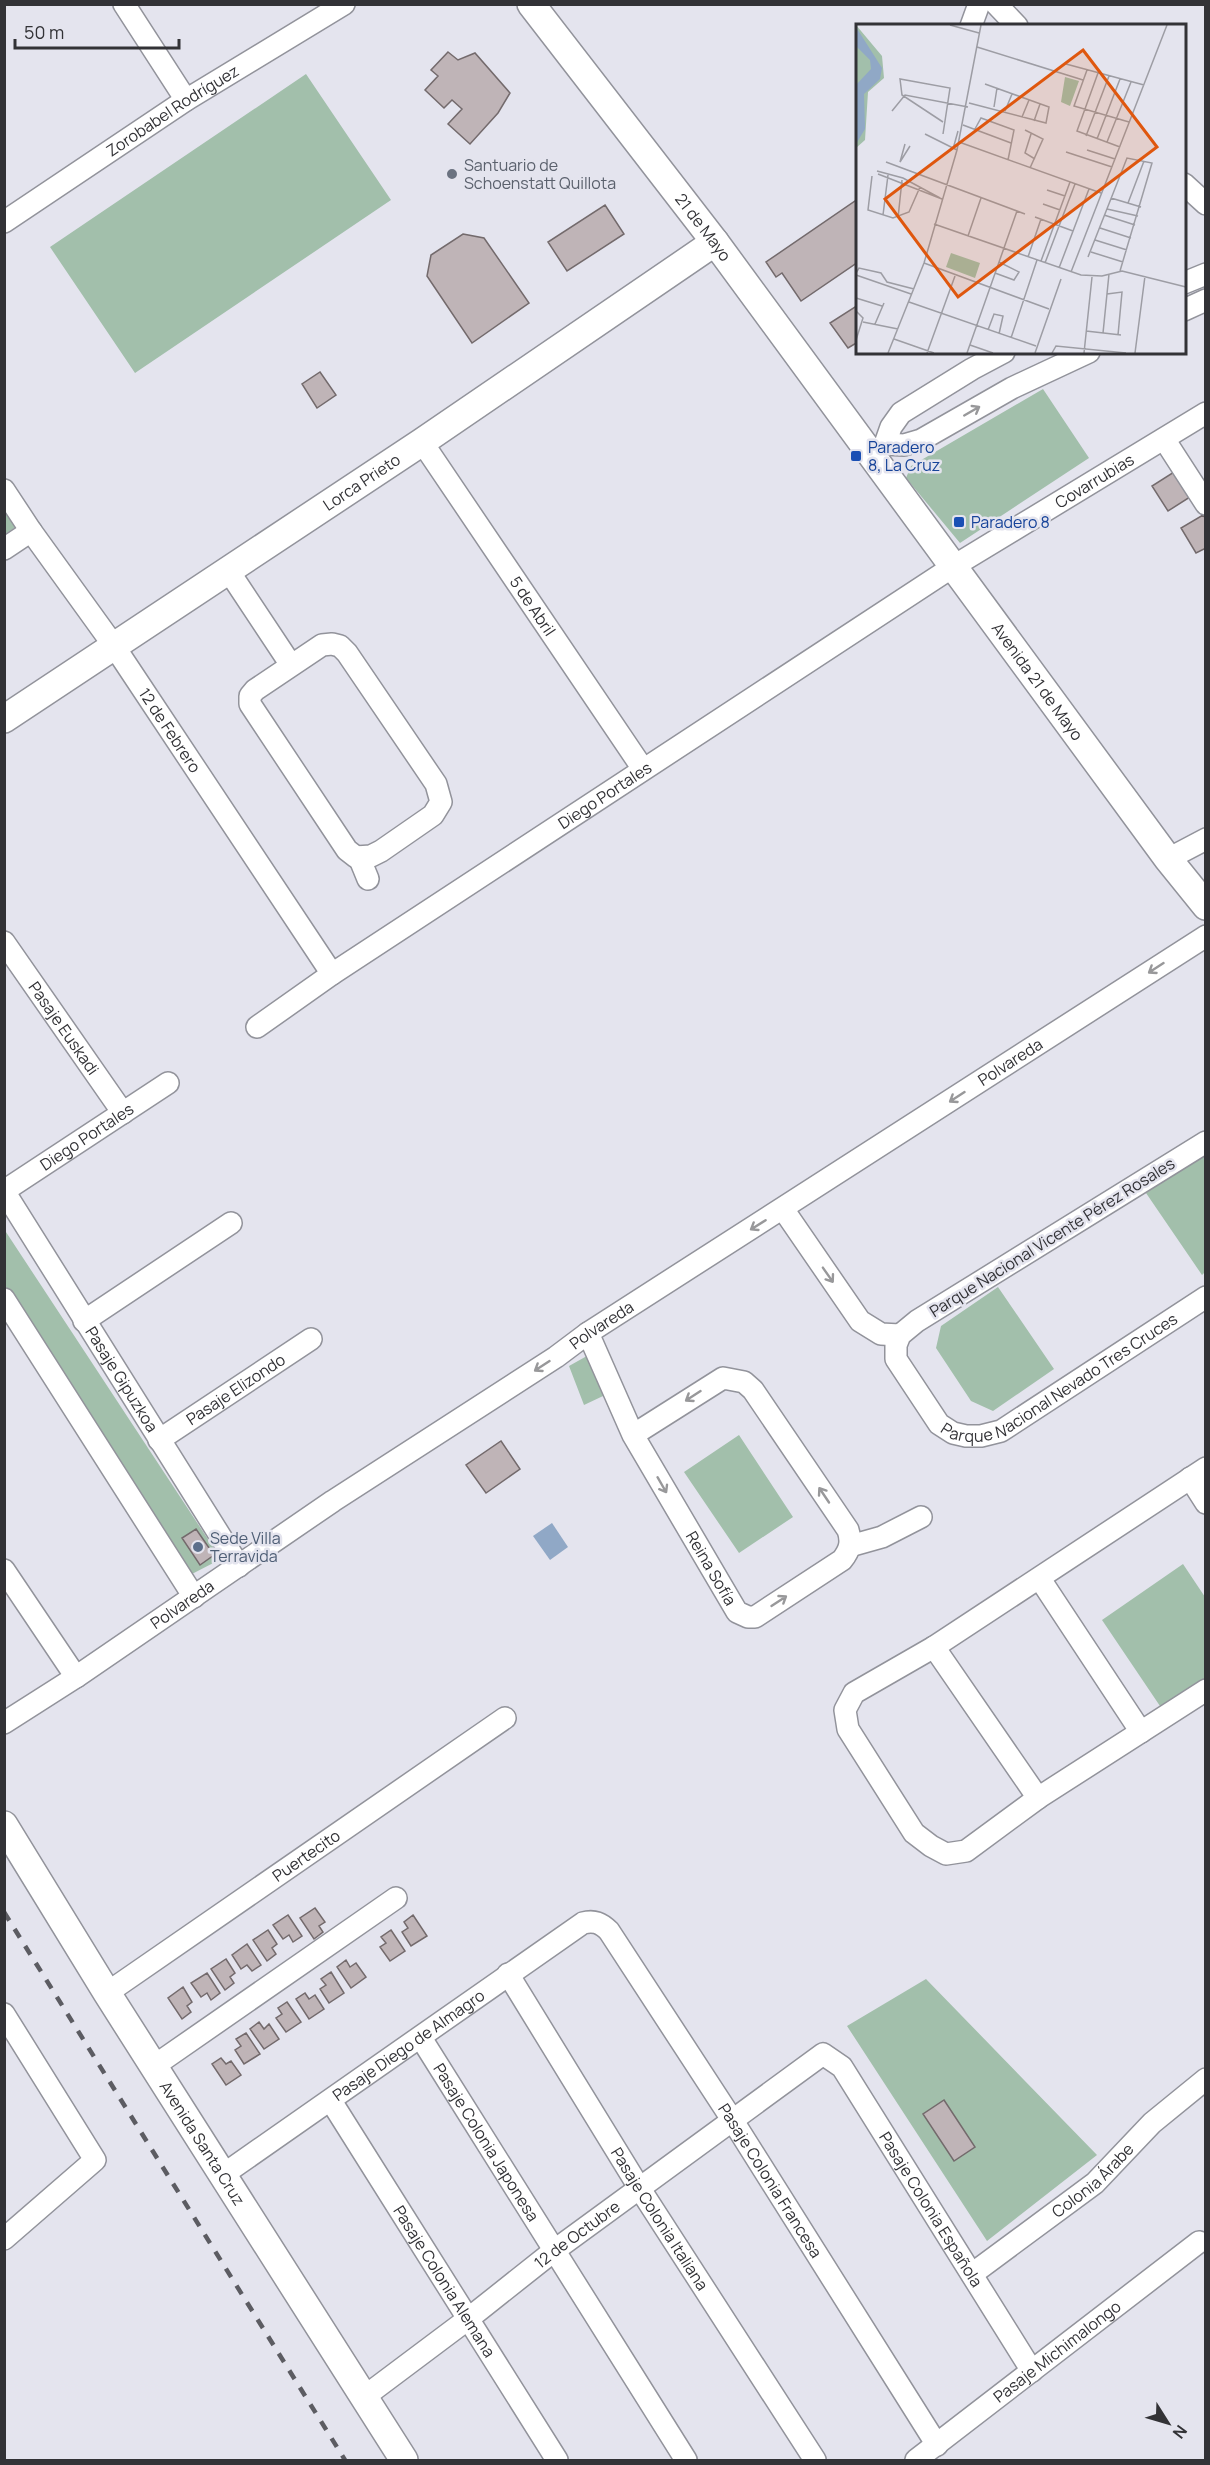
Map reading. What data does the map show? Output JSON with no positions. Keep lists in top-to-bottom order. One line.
{"streets":{"main road":["21 de Mayo","Lorca Prieto","Avenida 21 de Mayo","Avenida Santa Cruz"],"street":["Zorobabel Rodríguez","Covarrubias","5 de Abril","12 de Febrero","Diego Portales","Pasaje Euskadi","Polvareda","Parque Nacional Vicente Pérez Rosales","Parque Nacional Nevado Tres Cruces","Pasaje Gipuzkoa","Pasaje Elizondo","Reina Sofía","Puertecito","Pasaje Diego de Almagro","Pasaje Colonia Japonesa","Pasaje Colonia Francesa","Colonia Árabe","Pasaje Colonia Española","Pasaje Colonia Italiana","12 de Octubre","Pasaje Colonia Alemana","Pasaje Michimalongo"]},"crossings":[["21 de Mayo","Lorca Prieto"],["21 de Mayo","Avenida 21 de Mayo"],["Covarrubias","Avenida 21 de Mayo"],["Covarrubias","Diego Portales"],["Lorca Prieto","5 de Abril"],["Lorca Prieto","12 de Febrero"],["5 de Abril","Diego Portales"],["Avenida 21 de Mayo","Diego Portales"],["12 de Febrero","Diego Portales"],["Diego Portales","Pasaje Euskadi"],["Diego Portales","Pasaje Gipuzkoa"],["Polvareda","Pasaje Gipuzkoa"],["Polvareda","Reina Sofía"],["Parque Nacional Vicente Pérez Rosales","Parque Nacional Nevado Tres Cruces"],["Pasaje Gipuzkoa","Pasaje Elizondo"],["Puertecito","Avenida Santa Cruz"],["Pasaje Diego de Almagro","Pasaje Colonia Japonesa"],["Pasaje Diego de Almagro","Avenida Santa Cruz"],["Pasaje Diego de Almagro","Pasaje Colonia Francesa"],["Pasaje Diego de Almagro","Pasaje Colonia Italiana"],["Pasaje Diego de Almagro","Pasaje Colonia Alemana"],["Pasaje Colonia Japonesa","12 de Octubre"],["Avenida Santa Cruz","12 de Octubre"],["Pasaje Colonia Francesa","12 de Octubre"],["Pasaje Colonia Francesa","Pasaje Michimalongo"],["Colonia Árabe","Pasaje Colonia Española"],["Pasaje Colonia Española","12 de Octubre"],["Pasaje Colonia Española","Pasaje Michimalongo"],["Pasaje Colonia Italiana","12 de Octubre"],["12 de Octubre","Pasaje Colonia Alemana"]],"one_way":["Polvareda"],"places":{"other":["Santuario de Schoenstatt Quillota","Sede Villa Terravida"],"transit":["Paradero 8, La Cruz","Paradero 8"]},"scale_bar":"50 m","north":"bottom right"}
